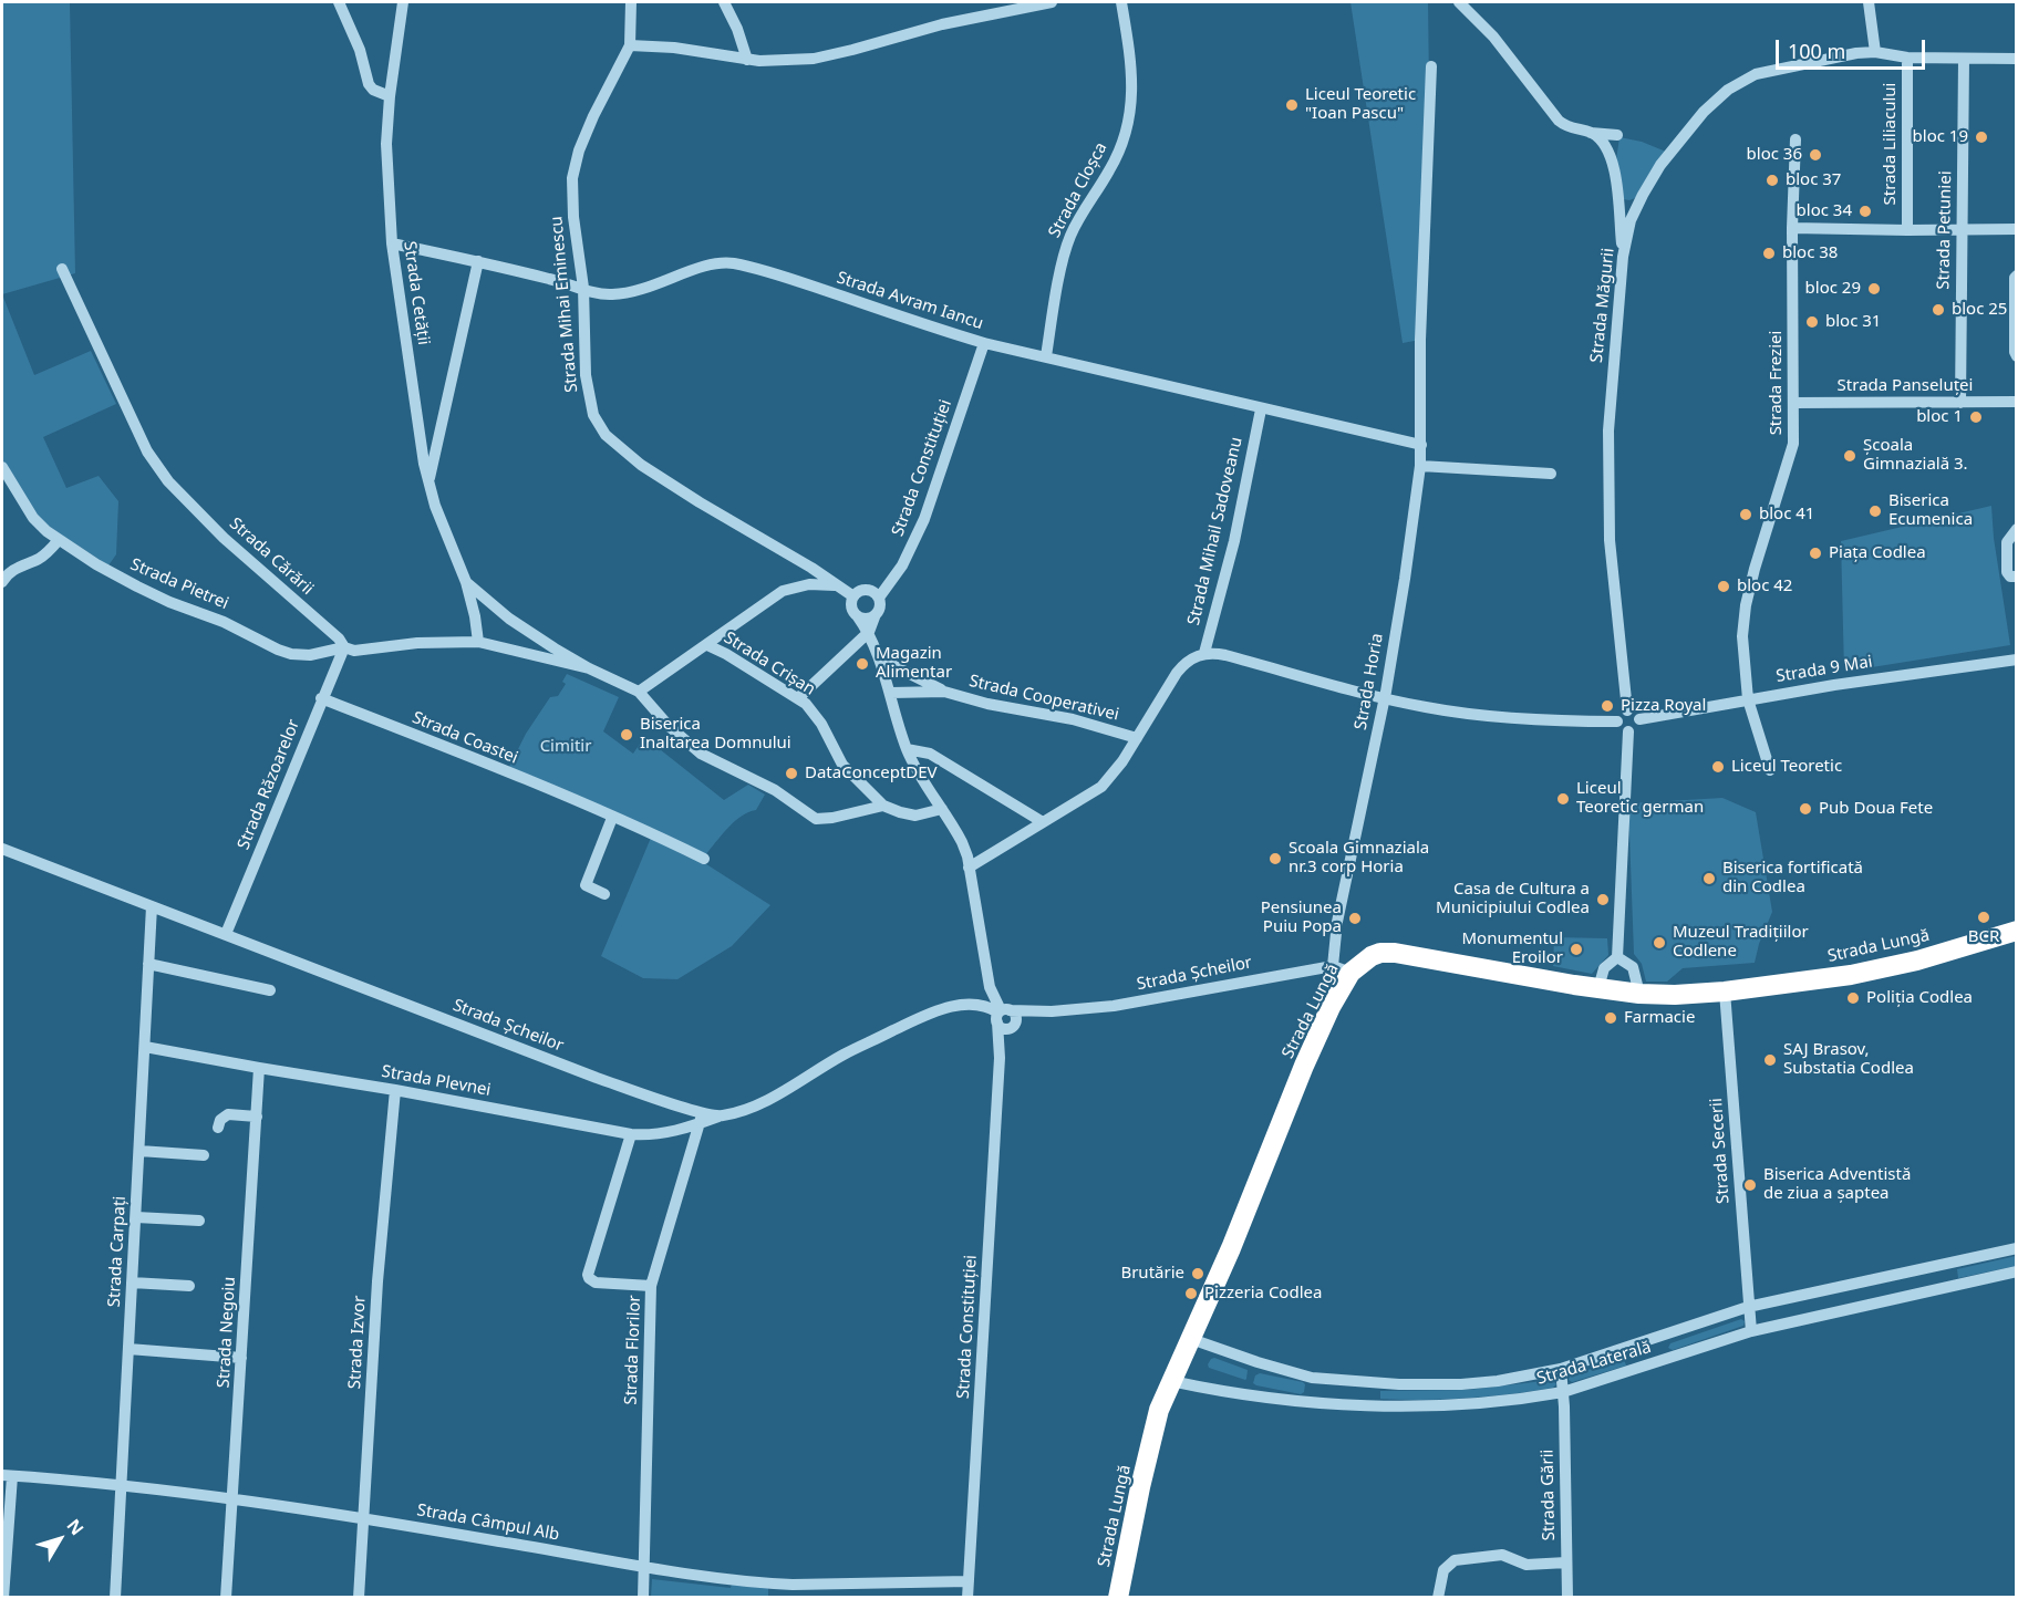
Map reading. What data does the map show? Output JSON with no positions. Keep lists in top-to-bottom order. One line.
{"streets":{"highway":["Strada Lungă"],"street":["Strada Liliacului","Strada Cloșca","Strada Petuniei","Strada Cetății","Strada Avram Iancu","Strada Mihai Eminescu","Strada Măgurii","Strada Freziei","Strada Panseluței","Strada Constituției","Strada Mihail Sadoveanu","Strada Cărării","Strada Pietrei","Strada Crișan","Strada 9 Mai","Strada Horia","Strada Cooperativei","Strada Coastei","Strada Răzoarelor","Strada Șcheilor","Strada Plevnei","Strada Secerii","Strada Carpați","Strada Negoiu","Strada Izvor","Strada Florilor","Strada Laterală","Strada Gării","Strada Câmpul Alb"]},"crossings":[["Strada Liliacului","Strada Petuniei"],["Strada Liliacului","Strada Măgurii"],["Strada Liliacului","Strada Freziei"],["Strada Cloșca","Strada Avram Iancu"],["Strada Petuniei","Strada Măgurii"],["Strada Petuniei","Strada Panseluței"],["Strada Cetății","Strada Avram Iancu"],["Strada Cetății","Strada Crișan"],["Strada Avram Iancu","Strada Mihai Eminescu"],["Strada Avram Iancu","Strada Constituției"],["Strada Avram Iancu","Strada Mihail Sadoveanu"],["Strada Avram Iancu","Strada Horia"],["Strada Mihai Eminescu","Strada Constituției"],["Strada Măgurii","Strada 9 Mai"],["Strada Freziei","Strada Panseluței"],["Strada Freziei","Strada 9 Mai"],["Strada Constituției","Strada Cooperativei"],["Strada Constituției","Strada Șcheilor"],["Strada Constituției","Strada Câmpul Alb"],["Strada Cărării","Strada Pietrei"],["Strada Cărării","Strada Răzoarelor"],["Strada Pietrei","Strada Răzoarelor"],["Strada Horia","Strada Lungă"],["Strada Horia","Strada Șcheilor"],["Strada Coastei","Strada Răzoarelor"],["Strada Răzoarelor","Strada Șcheilor"],["Strada Lungă","Strada Șcheilor"],["Strada Lungă","Strada Secerii"],["Strada Lungă","Strada Laterală"],["Strada Șcheilor","Strada Plevnei"],["Strada Șcheilor","Strada Carpați"],["Strada Șcheilor","Strada Florilor"],["Strada Plevnei","Strada Carpați"],["Strada Plevnei","Strada Negoiu"],["Strada Plevnei","Strada Izvor"],["Strada Plevnei","Strada Florilor"],["Strada Secerii","Strada Laterală"],["Strada Carpați","Strada Câmpul Alb"],["Strada Negoiu","Strada Câmpul Alb"],["Strada Izvor","Strada Câmpul Alb"],["Strada Florilor","Strada Câmpul Alb"],["Strada Laterală","Strada Gării"]],"parks":["Cimitir"],"places":["Liceul Teoretic \"Ioan Pascu\"","bloc 19","bloc 36","bloc 37","bloc 34","bloc 38","bloc 29","bloc 25","bloc 31","bloc 1","Școala Gimnazială 3.","Biserica Ecumenica","bloc 41","Piața Codlea","bloc 42","Magazin Alimentar","Pizza Royal","Biserica Inaltarea Domnului","Liceul Teoretic","DataConceptDEV","Liceul Teoretic german","Pub Doua Fete","Scoala Gimnaziala nr.3 corp Horia","Biserica fortificată din Codlea","Casa de Cultura a Municipiului Codlea","BCR","Pensiunea Puiu Popa","Muzeul Tradițiilor Codlene","Monumentul Eroilor","Poliția Codlea","Farmacie","SAJ Brasov, Substatia Codlea","Biserica Adventistă de ziua a șaptea","Brutărie","Pizzeria Codlea"],"scale_bar":"100 m","north":"top right"}
